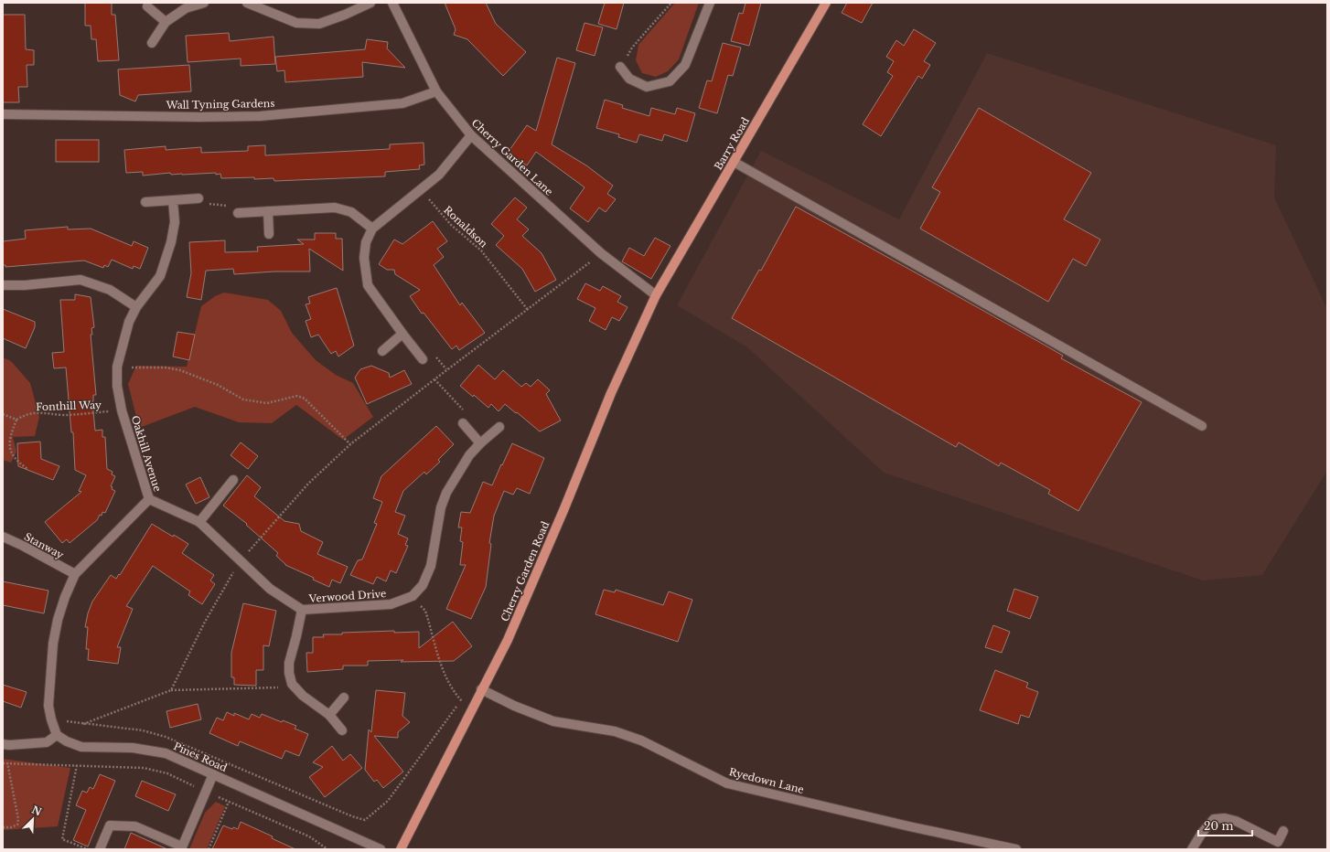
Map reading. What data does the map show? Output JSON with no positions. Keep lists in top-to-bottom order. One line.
{"streets":{"main road":["Barry Road","Cherry Garden Road"],"street":["Wall Tyning Gardens","Cherry Garden Lane","Oakhill Avenue","Stanway","Verwood Drive","Pines Road","Ryedown Lane"],"path":["Ronaldson","Fonthill Way"]},"crossings":[["Wall Tyning Gardens","Cherry Garden Lane"],["Barry Road","Cherry Garden Lane"],["Barry Road","Cherry Garden Road"],["Cherry Garden Lane","Cherry Garden Road"],["Fonthill Way","Oakhill Avenue"],["Oakhill Avenue","Stanway"],["Oakhill Avenue","Verwood Drive"],["Oakhill Avenue","Pines Road"],["Cherry Garden Road","Ryedown Lane"]],"scale_bar":"20 m","north":"top right"}
